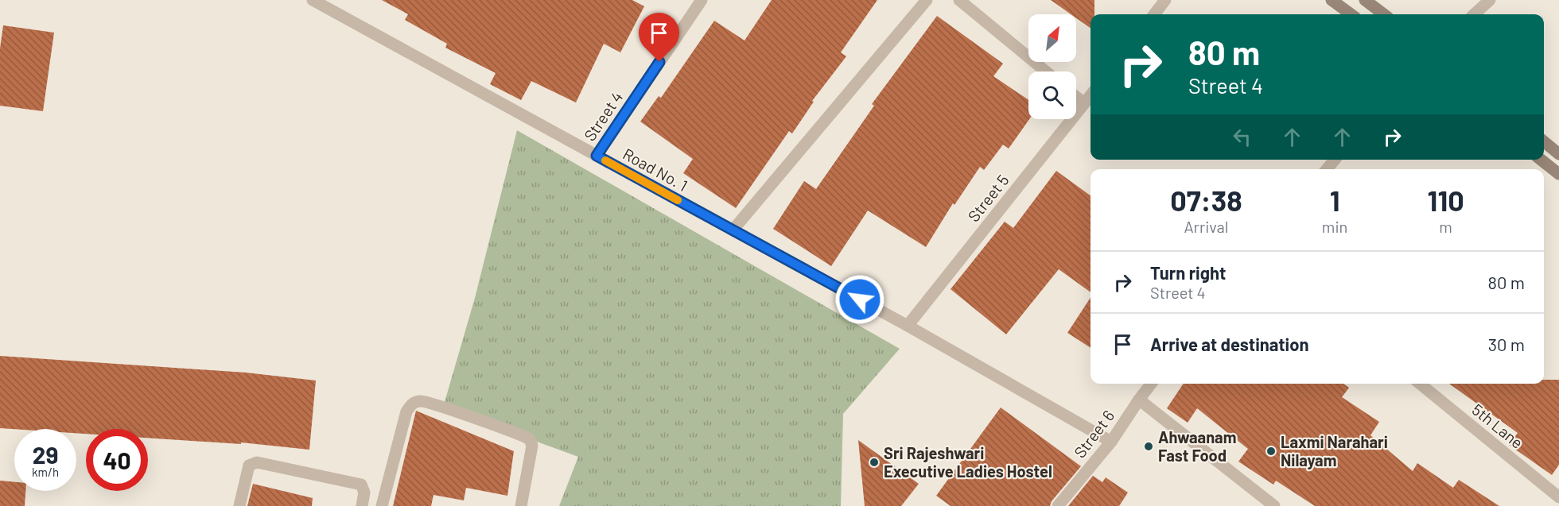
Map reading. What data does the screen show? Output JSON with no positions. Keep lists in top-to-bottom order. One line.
{"streets":{"street":["Street 4","Road No. 1","Street 5","5th Lane","Street 6"]},"crossings":[["Street 4","Road No. 1"],["Road No. 1","Street 5"],["Road No. 1","Street 6"]],"places":["Ahwaanam Fast Food","Laxmi Narahari Nilayam","Sri Rajeshwari Executive Ladies Hostel"],"north":"top right","page":{"turn":["80 m","Street 4"],"eta":["07:38","Arrival","1","min","110","m"],"list":[{"name":"Turn right","note":"Street 4","value":"80 m"},{"name":"Arrive at destination","value":"30 m"}],"speed":"29 km/h","limit":"40"}}
